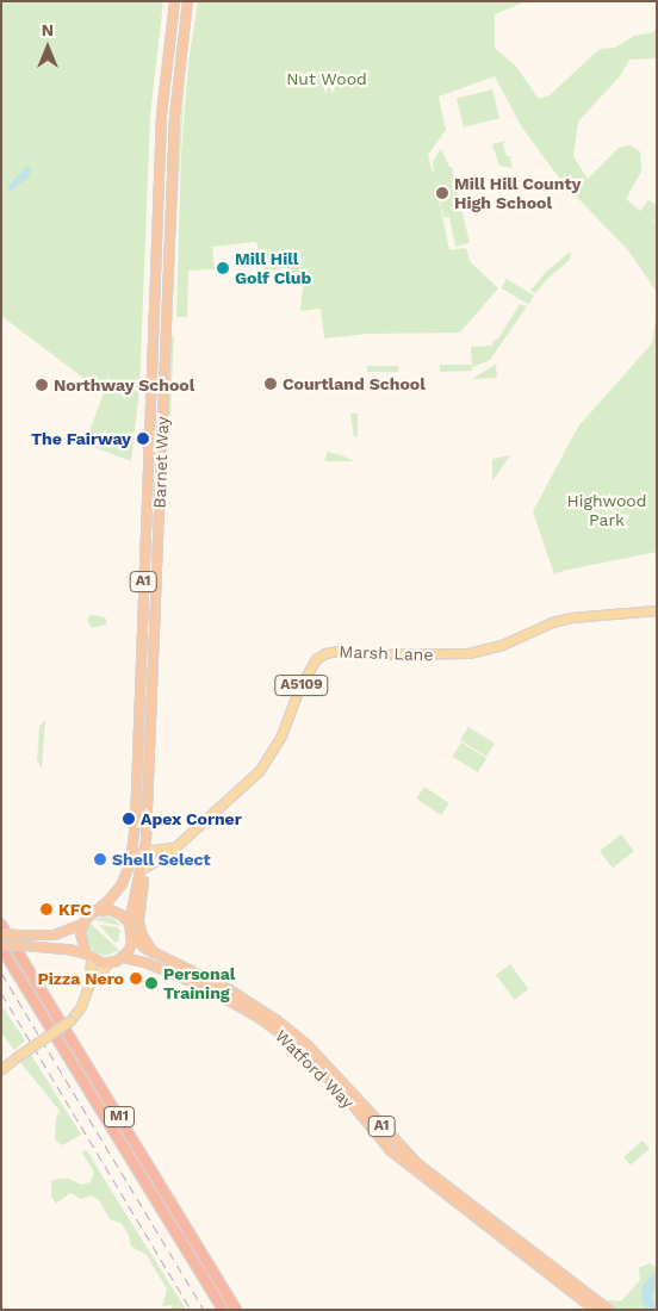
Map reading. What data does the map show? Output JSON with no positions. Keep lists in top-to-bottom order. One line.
{"streets":{"highway":["Barnet Way","A1","Watford Way","M1"],"main road":["Marsh Lane","A5109"]},"crossings":[["Barnet Way","A1"],["Barnet Way","Marsh Lane"],["Barnet Way","Watford Way"],["A1","Marsh Lane"],["A1","Watford Way"]],"parks":["Nut Wood","Highwood Park"],"places":["Mill Hill County High School","Mill Hill Golf Club","Courtland School","Northway School","The Fairway","Apex Corner","Shell Select","KFC","Pizza Nero","Personal Training"],"north":"top"}
